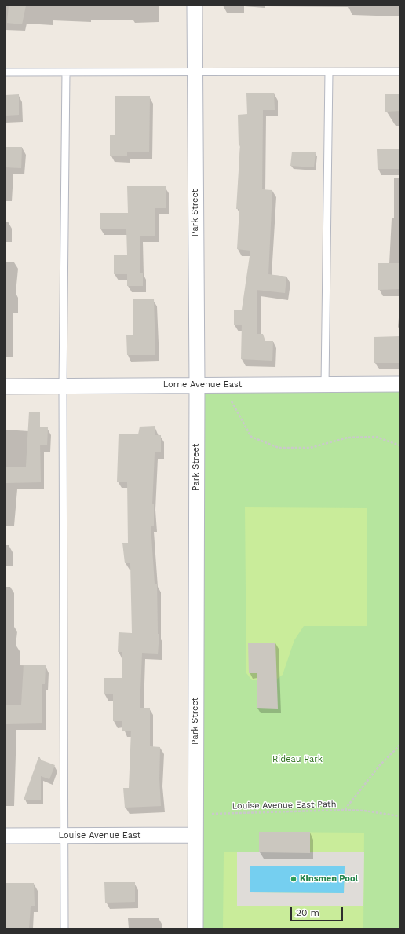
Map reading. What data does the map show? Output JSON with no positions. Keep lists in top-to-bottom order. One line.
{"streets":{"street":["Park Street","Lorne Avenue East","Louise Avenue East"],"path":["Louise Avenue East Path"]},"crossings":[["Park Street","Lorne Avenue East"],["Park Street","Louise Avenue East Path"],["Park Street","Louise Avenue East"]],"parks":["Rideau Park"],"places":["Kinsmen Pool"],"scale_bar":"20 m"}
